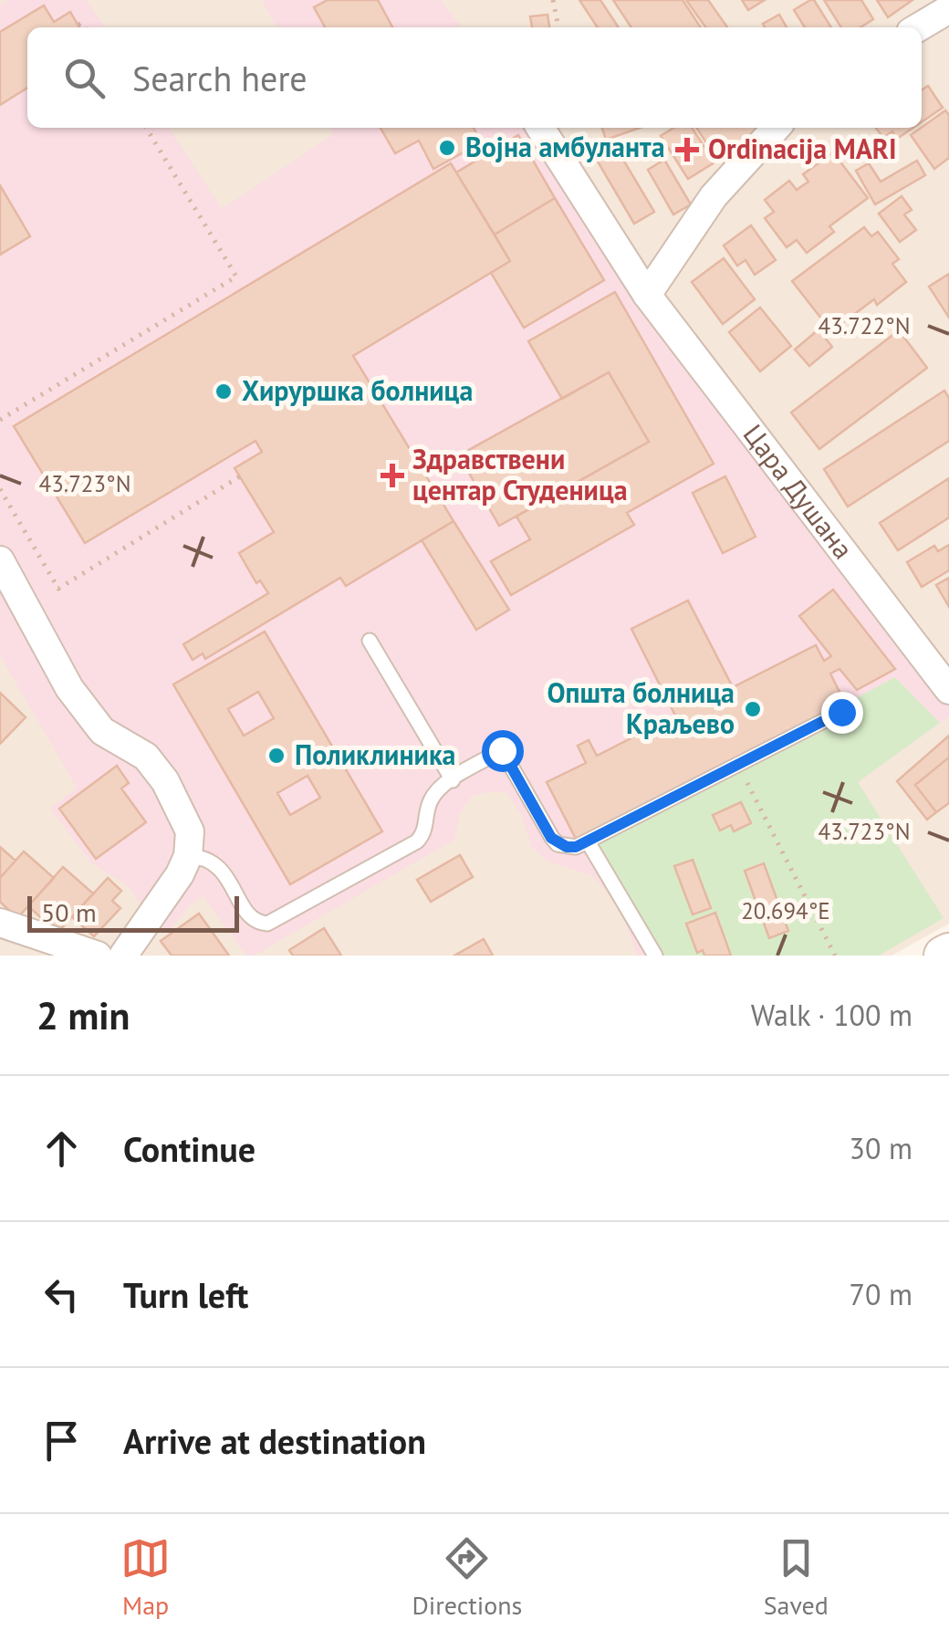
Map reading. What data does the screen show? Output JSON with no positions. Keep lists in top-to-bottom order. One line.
{"streets":{"street":["Цара Душана"]},"places":{"other":["Војна амбуланта","Хируршка болница","Општа болница Краљево","Поликлиника"],"health":["Ordinacija MARI","Здравствени центар Студеница"]},"scale_bar":"50 m","page":{"search":"Search here","scale":"50 m","heading":["2 min","Walk · 100 m"],"list":[["Continue","30 m"],["Turn left","70 m"],"Arrive at destination"],"nav":["Map","Directions","Saved"]},"coordinates":["43.722°N","43.723°N","20.694°E"]}
